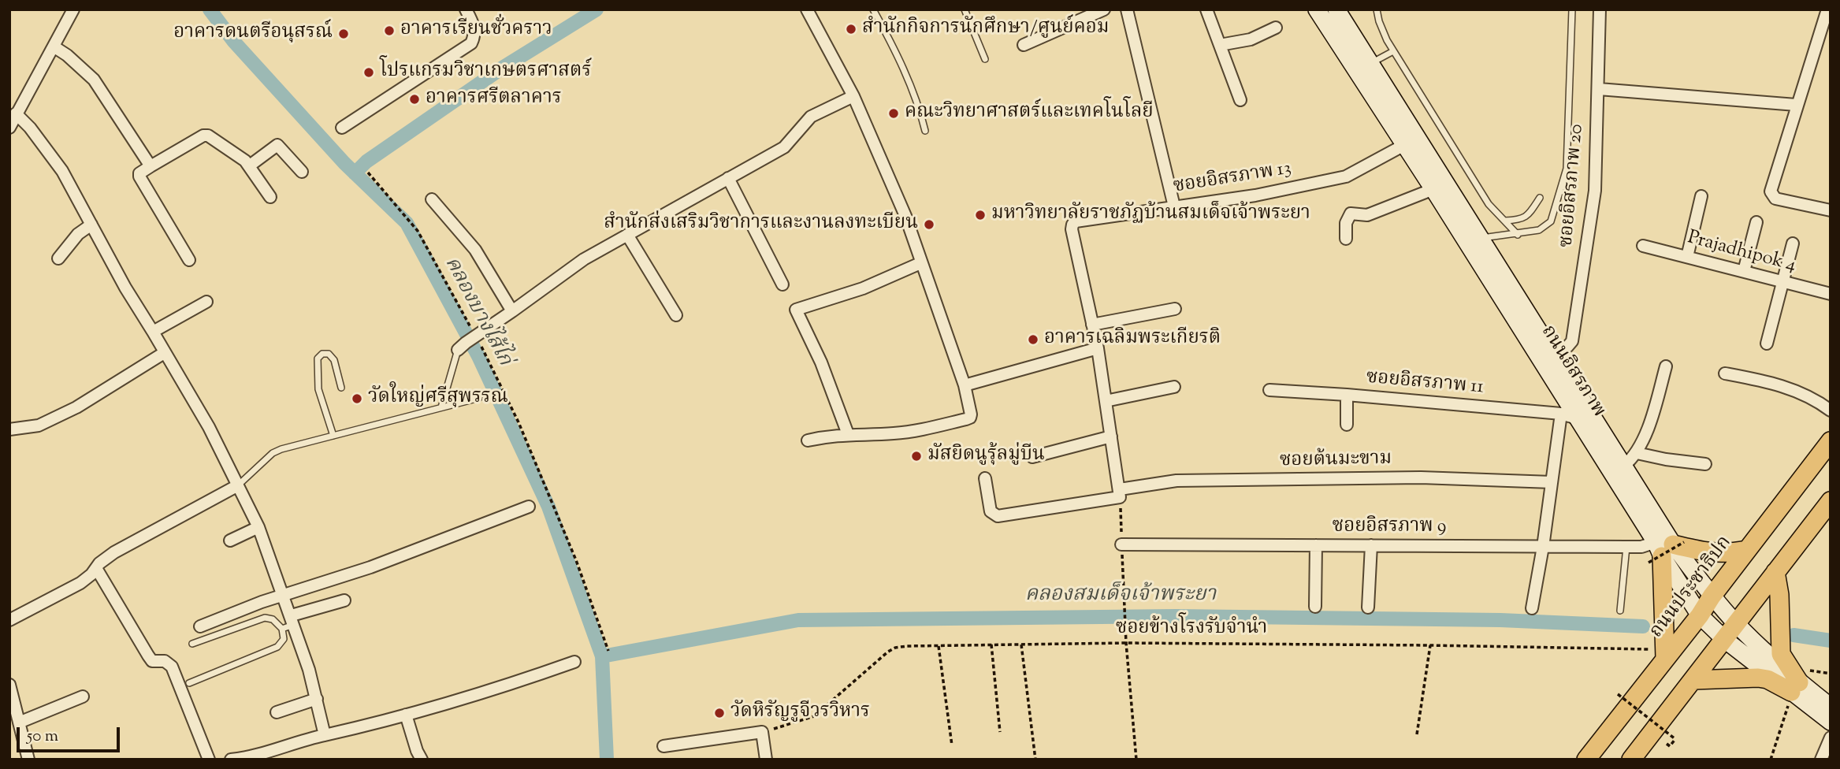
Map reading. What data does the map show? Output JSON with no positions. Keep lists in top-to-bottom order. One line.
{"streets":{"main road":["ถนนอิสรภาพ","ถนนประชาธิปก"],"street":["ซอยอิสรภาพ 13","ซอยอิสรภาพ 20","Prajadhipok 4","ซอยอิสรภาพ 11","ซอยต้นมะขาม","ซอยอิสรภาพ 9"],"path":["ซอยข้างโรงรับจำนำ"]},"crossings":[["ซอยอิสรภาพ 13","ถนนอิสรภาพ"],["ซอยอิสรภาพ 13","ซอยต้นมะขาม"],["ถนนอิสรภาพ","ซอยอิสรภาพ 11"],["ถนนอิสรภาพ","ซอยอิสรภาพ 9"],["ถนนอิสรภาพ","ถนนประชาธิปก"],["ถนนประชาธิปก","ซอยข้างโรงรับจำนำ"]],"water":["คลองบางไส้ไก่","คลองสมเด็จเจ้าพระยา"],"places":["สำนักกิจการนักศึกษา/ศูนย์คอม","อาคารเรียนชั่วคราว","อาคารดนตรีอนุสรณ์","โปรแกรมวิชาเกษตรศาสตร์","อาคารศรีตลาคาร","คณะวิทยาศาสตร์และเทคโนโลยี","มหาวิทยาลัยราชภัฏบ้านสมเด็จเจ้าพระยา","สำนักส่งเสริมวิชาการและงานลงทะเบียน","อาคารเฉลิมพระเกียรติ","วัดใหญ่ศรีสุพรรณ","มัสยิดนูรุ้ลมู่บีน","วัดหิรัญรูจีวรวิหาร"],"scale_bar":"50 m"}
